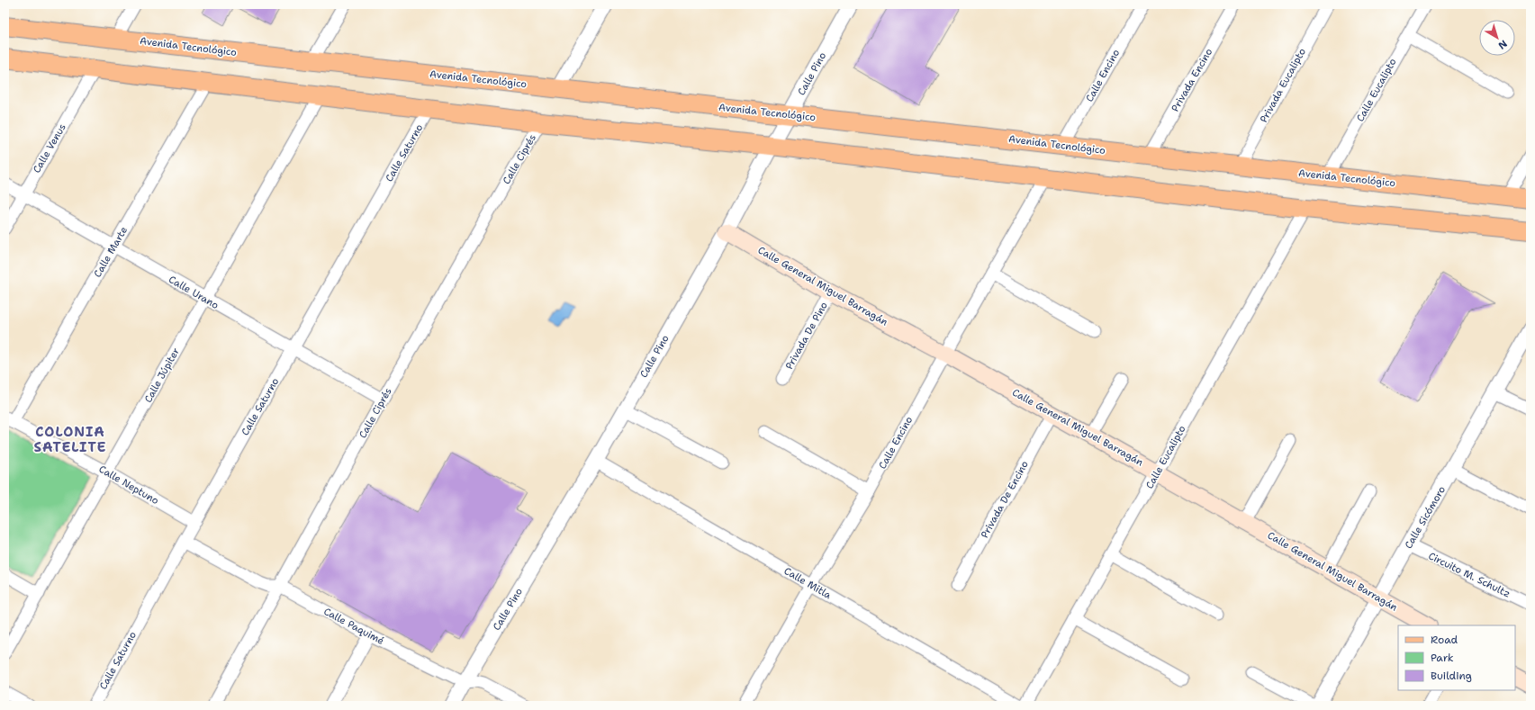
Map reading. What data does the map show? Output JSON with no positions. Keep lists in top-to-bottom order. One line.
{"streets":{"main road":["Avenida Tecnológico","Calle General Miguel Barragán"],"street":["Calle Pino","Calle Encino","Privada Encino","Privada Eucalipto","Calle Eucalipto","Calle Venus","Calle Saturno","Calle Ciprés","Calle Marte","Calle Urano","Privada De Pino","Calle Júpiter","Calle Neptuno","Privada De Encino","Calle Sicómoro","Circuito M. Schultz","Calle Mitla","Calle Paquimé"]},"crossings":[["Avenida Tecnológico","Calle Pino"],["Avenida Tecnológico","Calle Encino"],["Avenida Tecnológico","Privada Encino"],["Avenida Tecnológico","Privada Eucalipto"],["Avenida Tecnológico","Calle Eucalipto"],["Calle Pino","Calle General Miguel Barragán"],["Calle Pino","Calle Mitla"],["Calle Pino","Calle Paquimé"],["Calle Encino","Calle General Miguel Barragán"],["Calle Encino","Calle Mitla"],["Calle Eucalipto","Calle General Miguel Barragán"],["Calle Venus","Calle Urano"],["Calle Saturno","Calle Urano"],["Calle Saturno","Calle Neptuno"],["Calle Saturno","Calle Paquimé"],["Calle Ciprés","Calle Urano"],["Calle Ciprés","Calle Paquimé"],["Calle Marte","Calle Urano"],["Calle Marte","Calle Neptuno"],["Calle General Miguel Barragán","Privada De Pino"],["Calle General Miguel Barragán","Privada De Encino"],["Calle General Miguel Barragán","Calle Sicómoro"],["Calle Urano","Calle Júpiter"],["Calle Júpiter","Calle Neptuno"],["Calle Sicómoro","Circuito M. Schultz"]],"districts":["COLONIA SATELITE"],"legend":["Road","Park","Building"],"north":"bottom right"}
